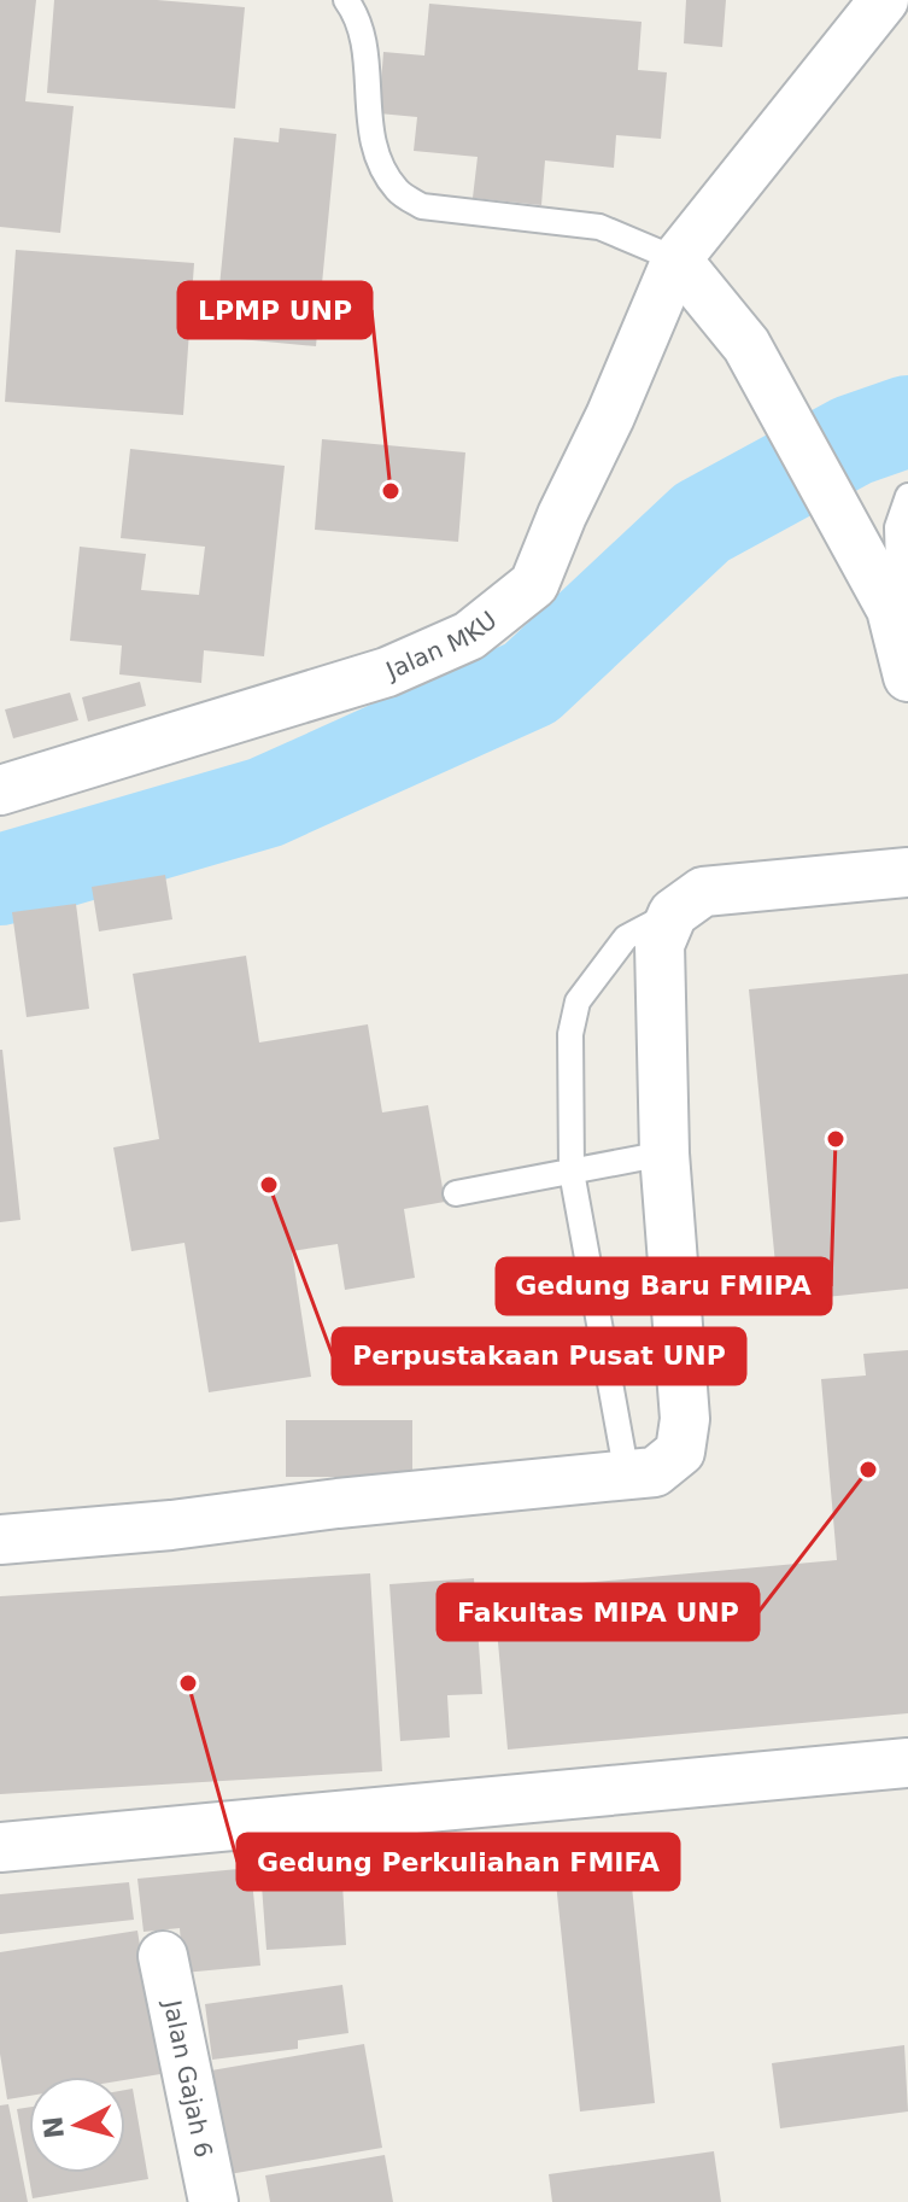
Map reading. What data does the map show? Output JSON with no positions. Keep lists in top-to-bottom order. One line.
{"streets":{"street":["Jalan MKU","Jalan Gajah 6"]},"places":["LPMP UNP","Gedung Baru FMIPA","Perpustakaan Pusat UNP","Fakultas MIPA UNP","Gedung Perkuliahan FMIFA"],"north":"left"}
